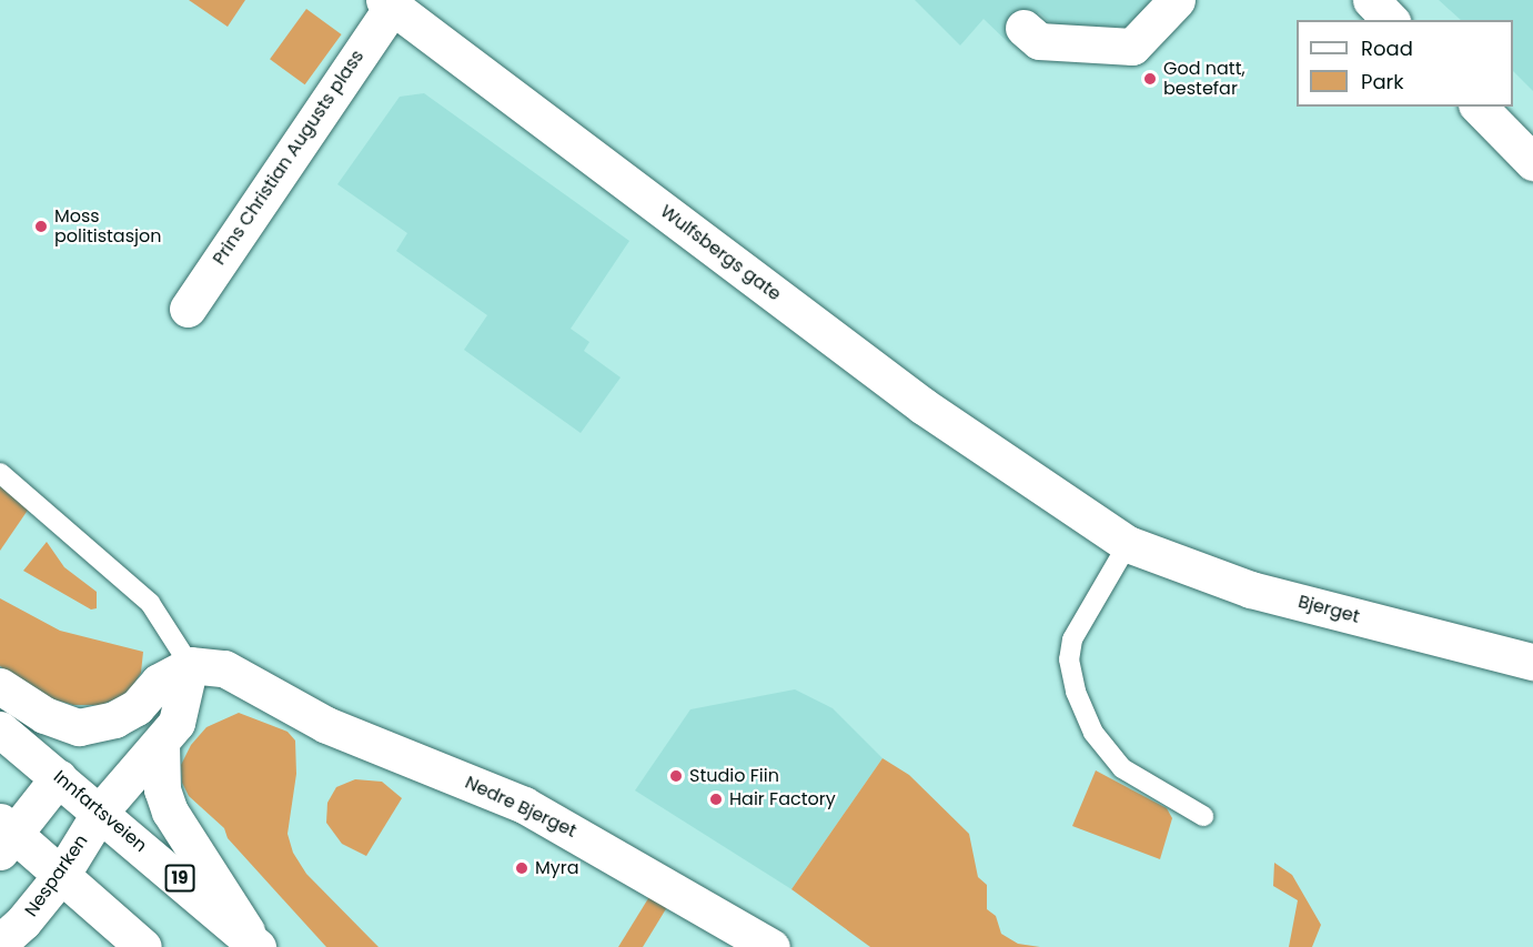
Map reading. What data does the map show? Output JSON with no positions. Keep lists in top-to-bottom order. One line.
{"streets":{"main road":["Prins Christian Augusts plass","Wulfsbergs gate","Bjerget","Nedre Bjerget","Innfartsveien","Nesparken","19"]},"crossings":[["Prins Christian Augusts plass","Wulfsbergs gate"],["Wulfsbergs gate","Bjerget"],["Nedre Bjerget","Nesparken"],["Innfartsveien","Nesparken"]],"places":["God natt, bestefar","Moss politistasjon","Studio Fiin","Hair Factory","Myra"],"legend":["Road","Park"]}
